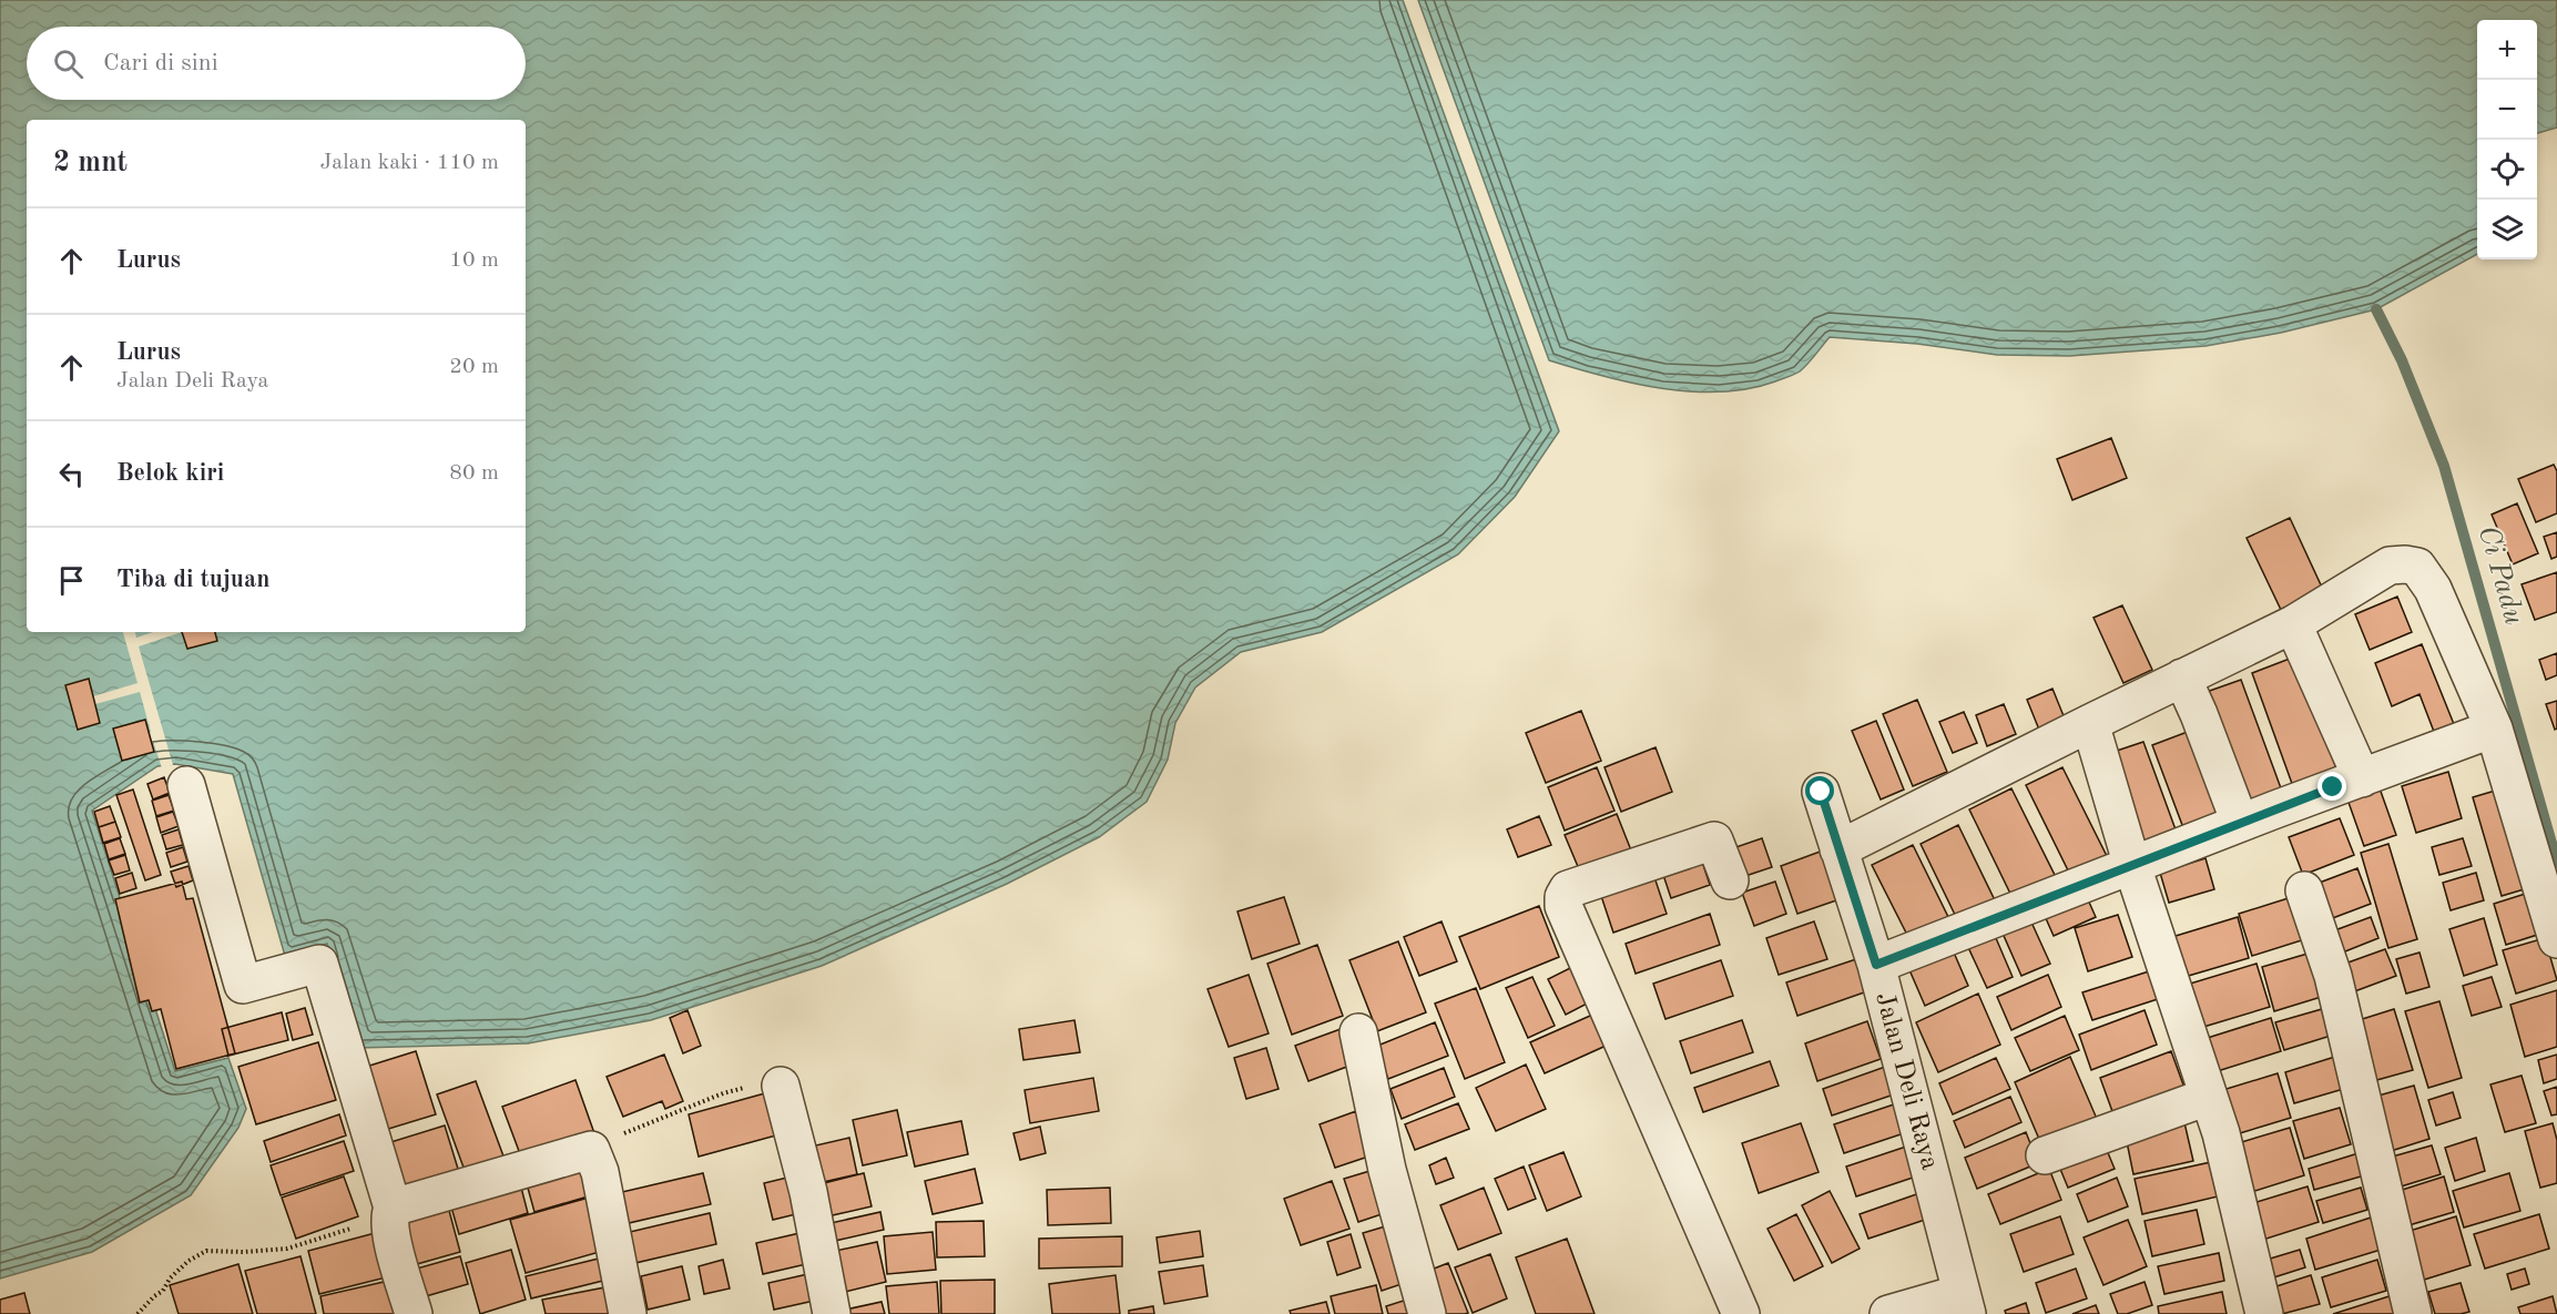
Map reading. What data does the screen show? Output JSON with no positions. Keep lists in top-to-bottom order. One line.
{"streets":{"street":["Jalan Deli Raya"]},"water":["Ci Padu"],"page":{"map_buttons":["+","−"],"search":"Cari di sini","heading":["2 mnt","Jalan kaki · 110 m"],"list":[["Lurus","10 m"],["Lurus","Jalan Deli Raya","20 m"],["Belok kiri","80 m"],"Tiba di tujuan"]}}
